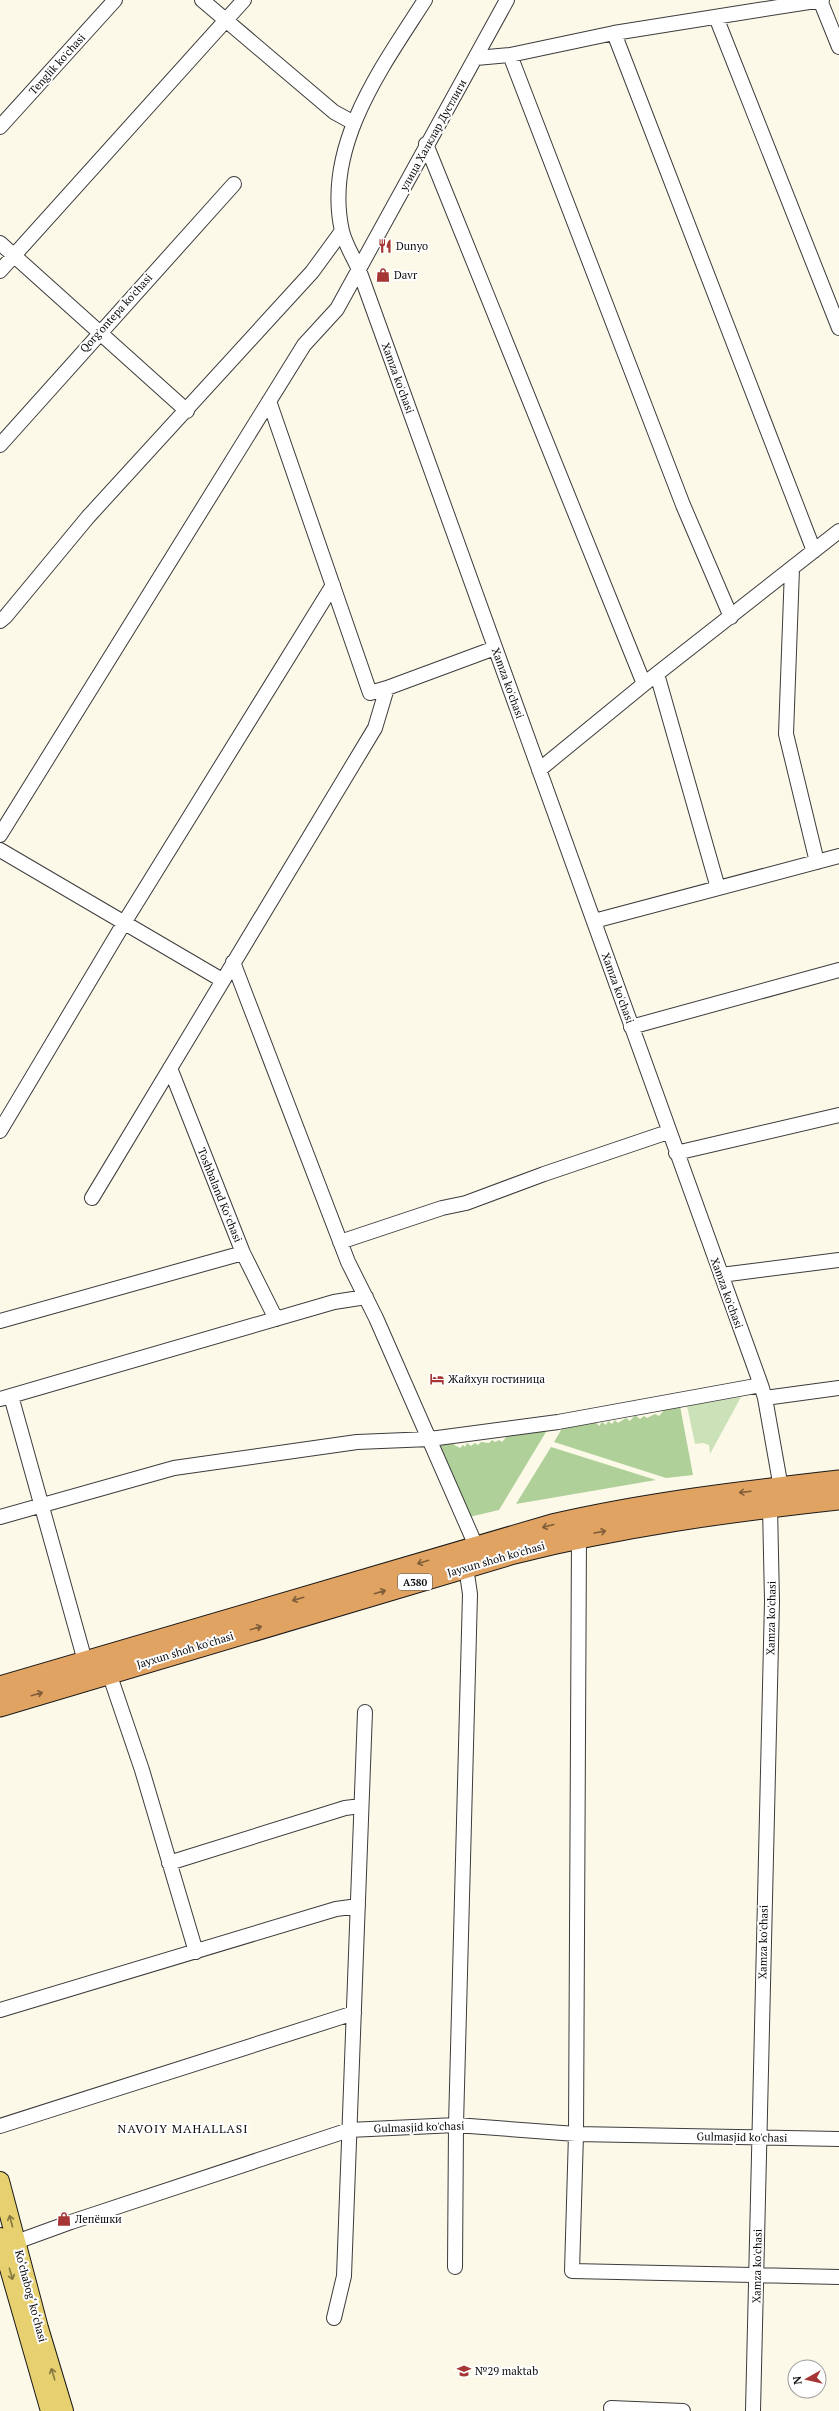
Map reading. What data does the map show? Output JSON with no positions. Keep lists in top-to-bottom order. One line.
{"streets":{"highway":["Jayxun shoh ko'chasi","A380"],"main road":["Ko‘chabog‘ ko‘chasi"],"street":["Tenglik ko'chasi","улица Халклар Дустлиги","Qorg'ontepa ko'chasi","Xamza ko'chasi","Toshbaland Koʻchasi","Gulmasjid ko'chasi"]},"crossings":[["улица Халклар Дустлиги","Xamza ko'chasi"],["Xamza ko'chasi","Jayxun shoh ko'chasi"],["Xamza ko'chasi","Gulmasjid ko'chasi"],["Gulmasjid ko'chasi","Ko‘chabog‘ ko‘chasi"]],"districts":["NAVOIY MAHALLASI"],"places":{"restaurant":["Dunyo"],"shop":["Davr","Лепёшки"],"hotel":["Жайхун гостиница"],"school or university":["№29 maktab"]},"north":"left"}
